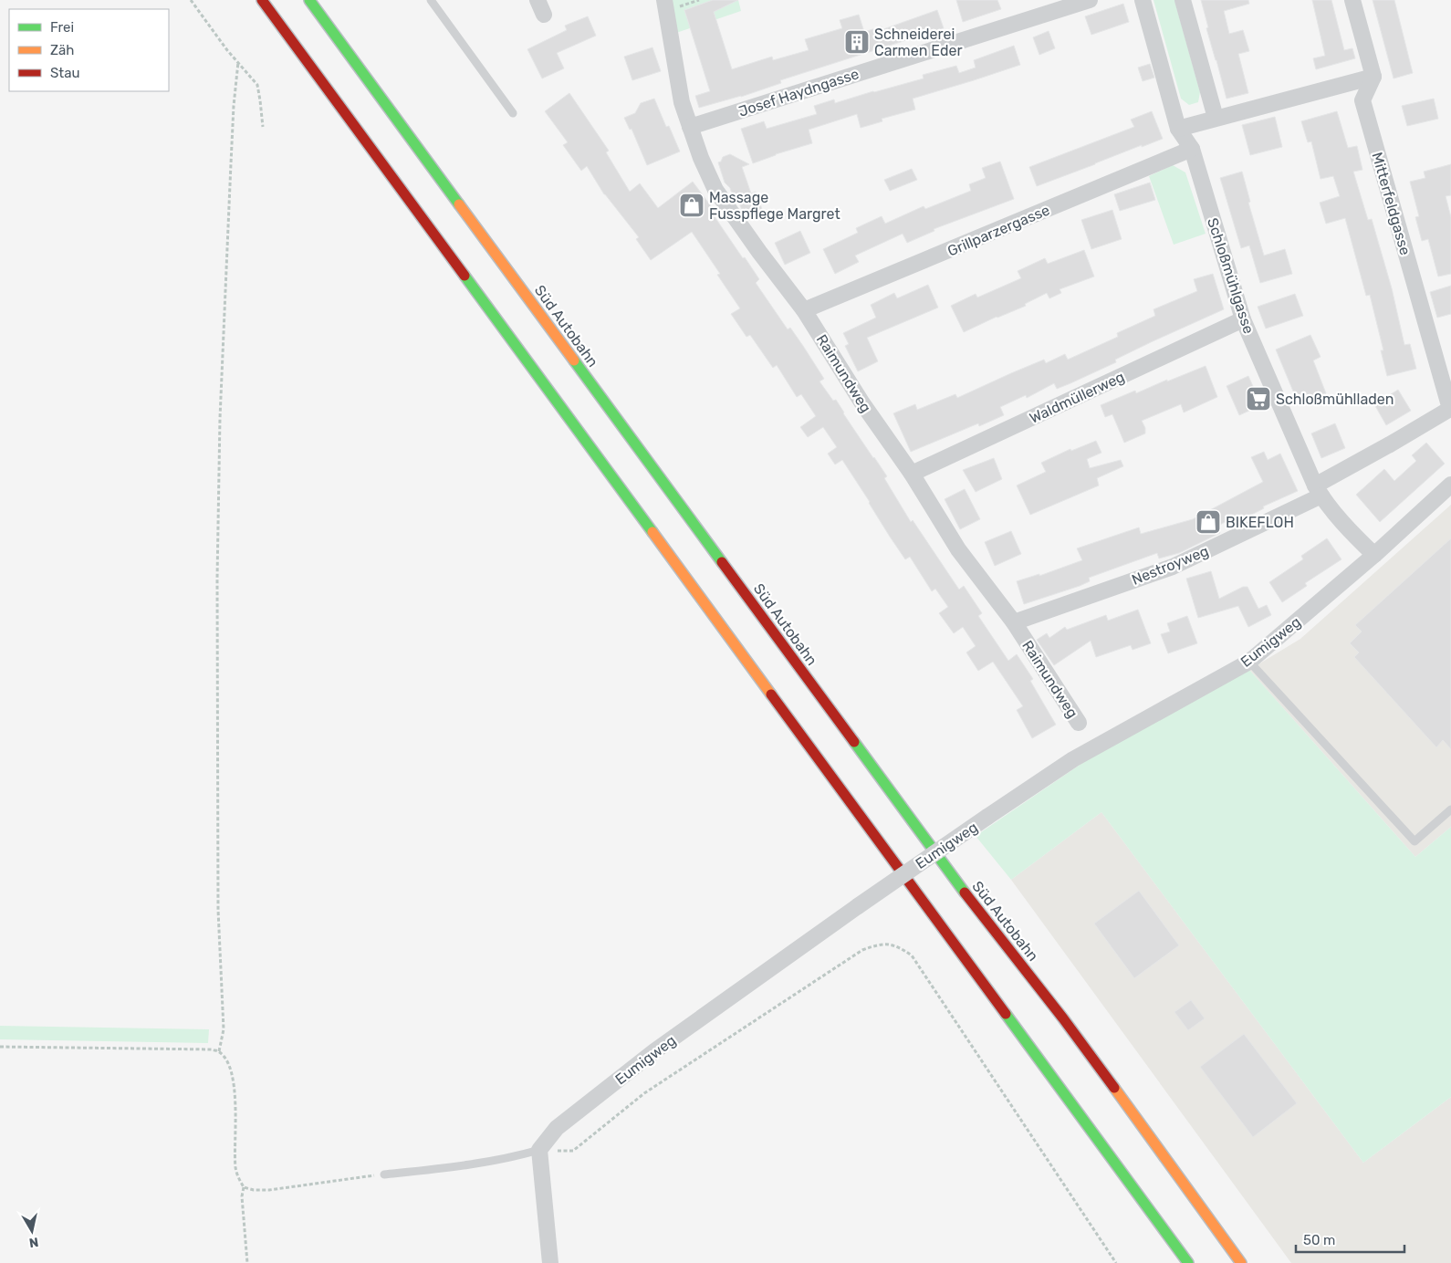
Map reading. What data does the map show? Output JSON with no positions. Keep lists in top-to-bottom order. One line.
{"streets":{"highway":["Süd Autobahn"],"street":["Josef Haydngasse","Mitterfeldgasse","Grillparzergasse","Schloßmühlgasse","Raimundweg","Waldmüllerweg","Nestroyweg","Eumigweg"]},"crossings":[["Josef Haydngasse","Raimundweg"],["Mitterfeldgasse","Nestroyweg"],["Grillparzergasse","Schloßmühlgasse"],["Grillparzergasse","Raimundweg"],["Schloßmühlgasse","Waldmüllerweg"],["Schloßmühlgasse","Nestroyweg"],["Schloßmühlgasse","Eumigweg"],["Raimundweg","Waldmüllerweg"],["Raimundweg","Nestroyweg"]],"places":{"building":["Schneiderei Carmen Eder"],"shop":["Massage Fusspflege Margret","BIKEFLOH"],"supermarket":["Schloßmühlladen"]},"legend":["Frei","Zäh","Stau"],"scale_bar":"50 m","north":"bottom"}
